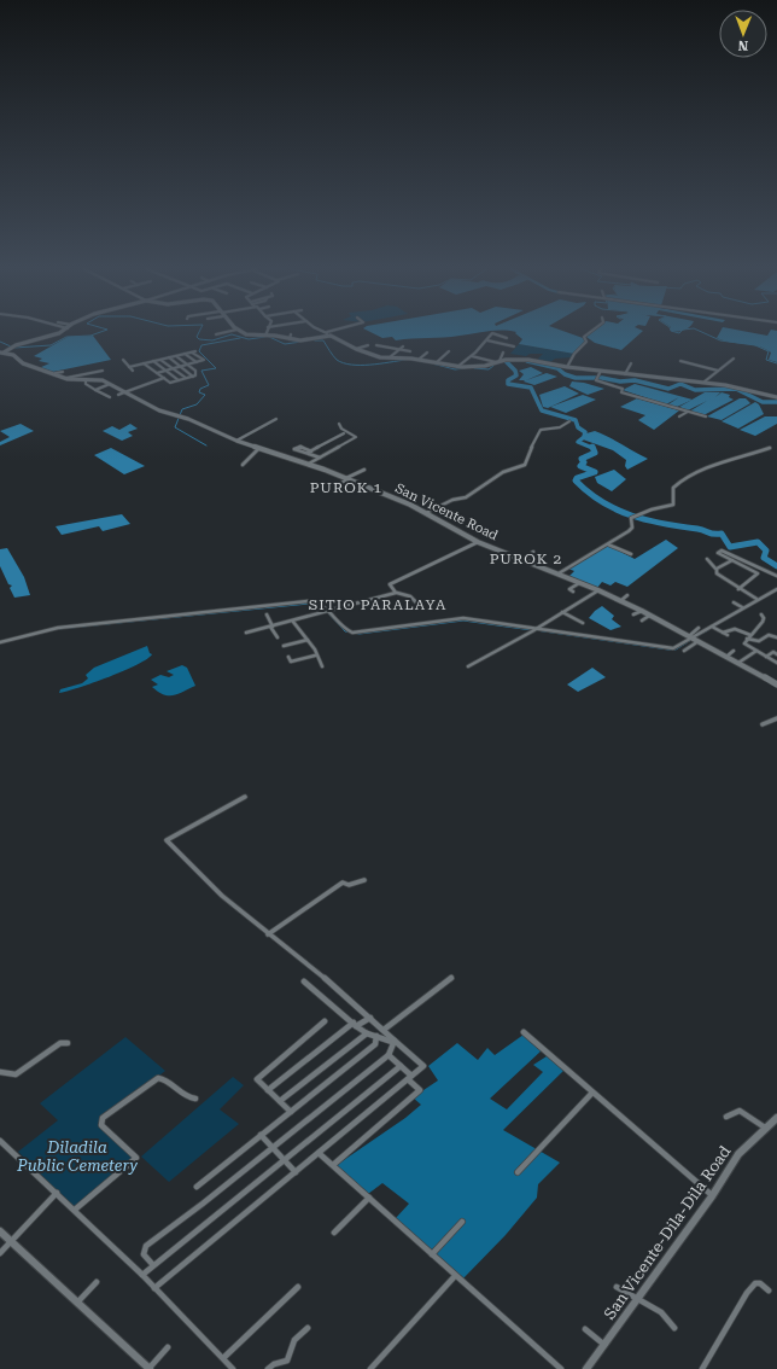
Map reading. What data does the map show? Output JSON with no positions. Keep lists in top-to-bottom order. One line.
{"streets":{"street":["San Vicente Road","San Vicente-Dila-Dila Road"]},"districts":["PUROK 1","PUROK 2","SITIO PARALAYA"],"parks":["Diladila Public Cemetery"],"north":"bottom"}
